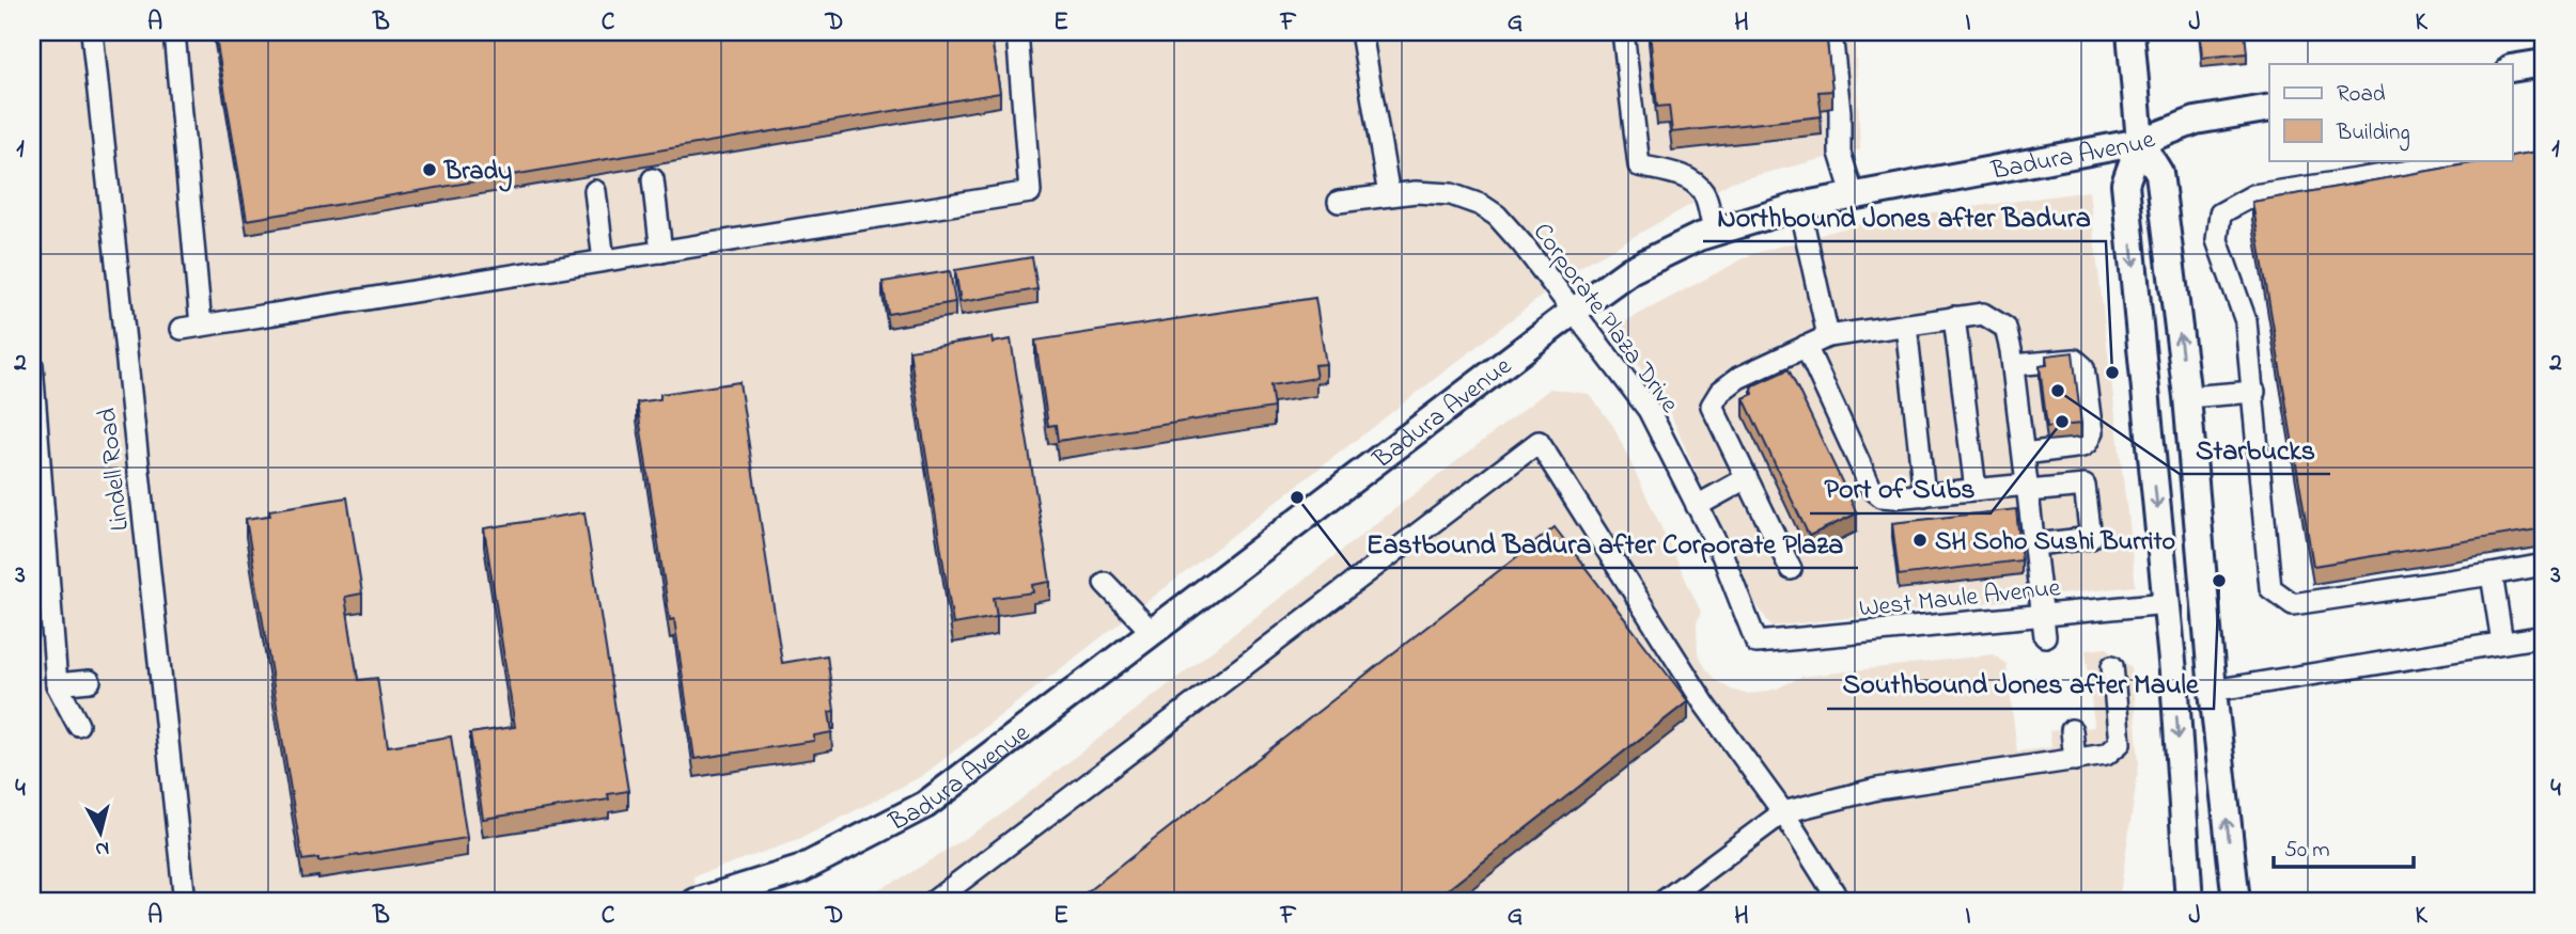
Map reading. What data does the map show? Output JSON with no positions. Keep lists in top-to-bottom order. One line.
{"streets":{"main road":["Badura Avenue"],"street":["Corporate Plaza Drive","Lindell Road","West Maule Avenue"]},"crossings":[["Badura Avenue","Corporate Plaza Drive"],["Corporate Plaza Drive","West Maule Avenue"]],"places":["Brady","Northbound Jones after Badura","Starbucks","Port of Subs","Eastbound Badura after Corporate Plaza","SH Soho Sushi Burrito","Southbound Jones after Maule"],"legend":["Road","Building"],"scale_bar":"50 m","north":"bottom","grid":{"columns":["A","B","C","D","E","F","G","H","I","J","K"],"rows":["1","2","3","4"]}}
